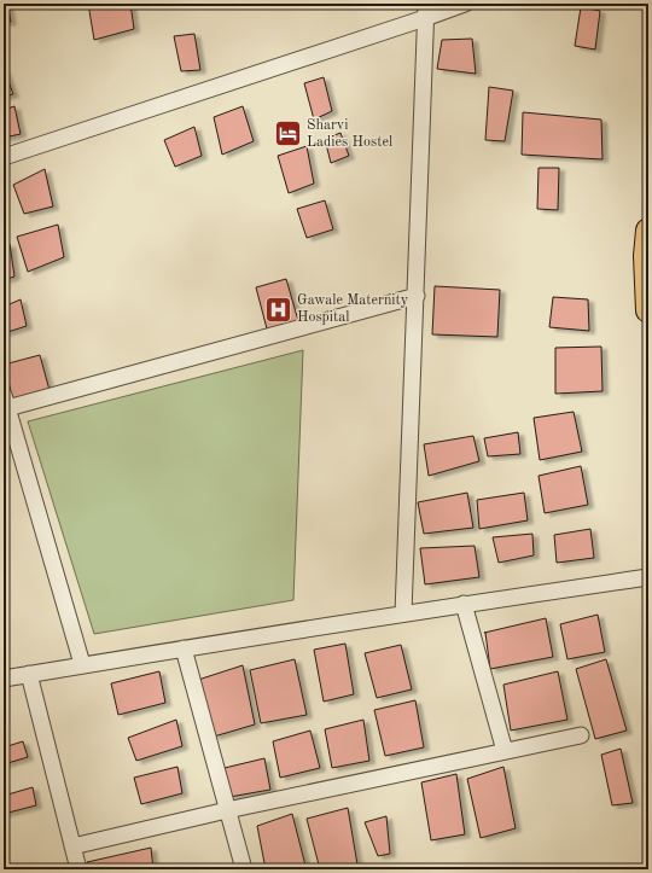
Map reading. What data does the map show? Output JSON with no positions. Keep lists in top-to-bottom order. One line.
{"places":{"hotel":["Sharvi Ladies Hostel"],"hospital":["Gawale Maternity Hospital"]}}
